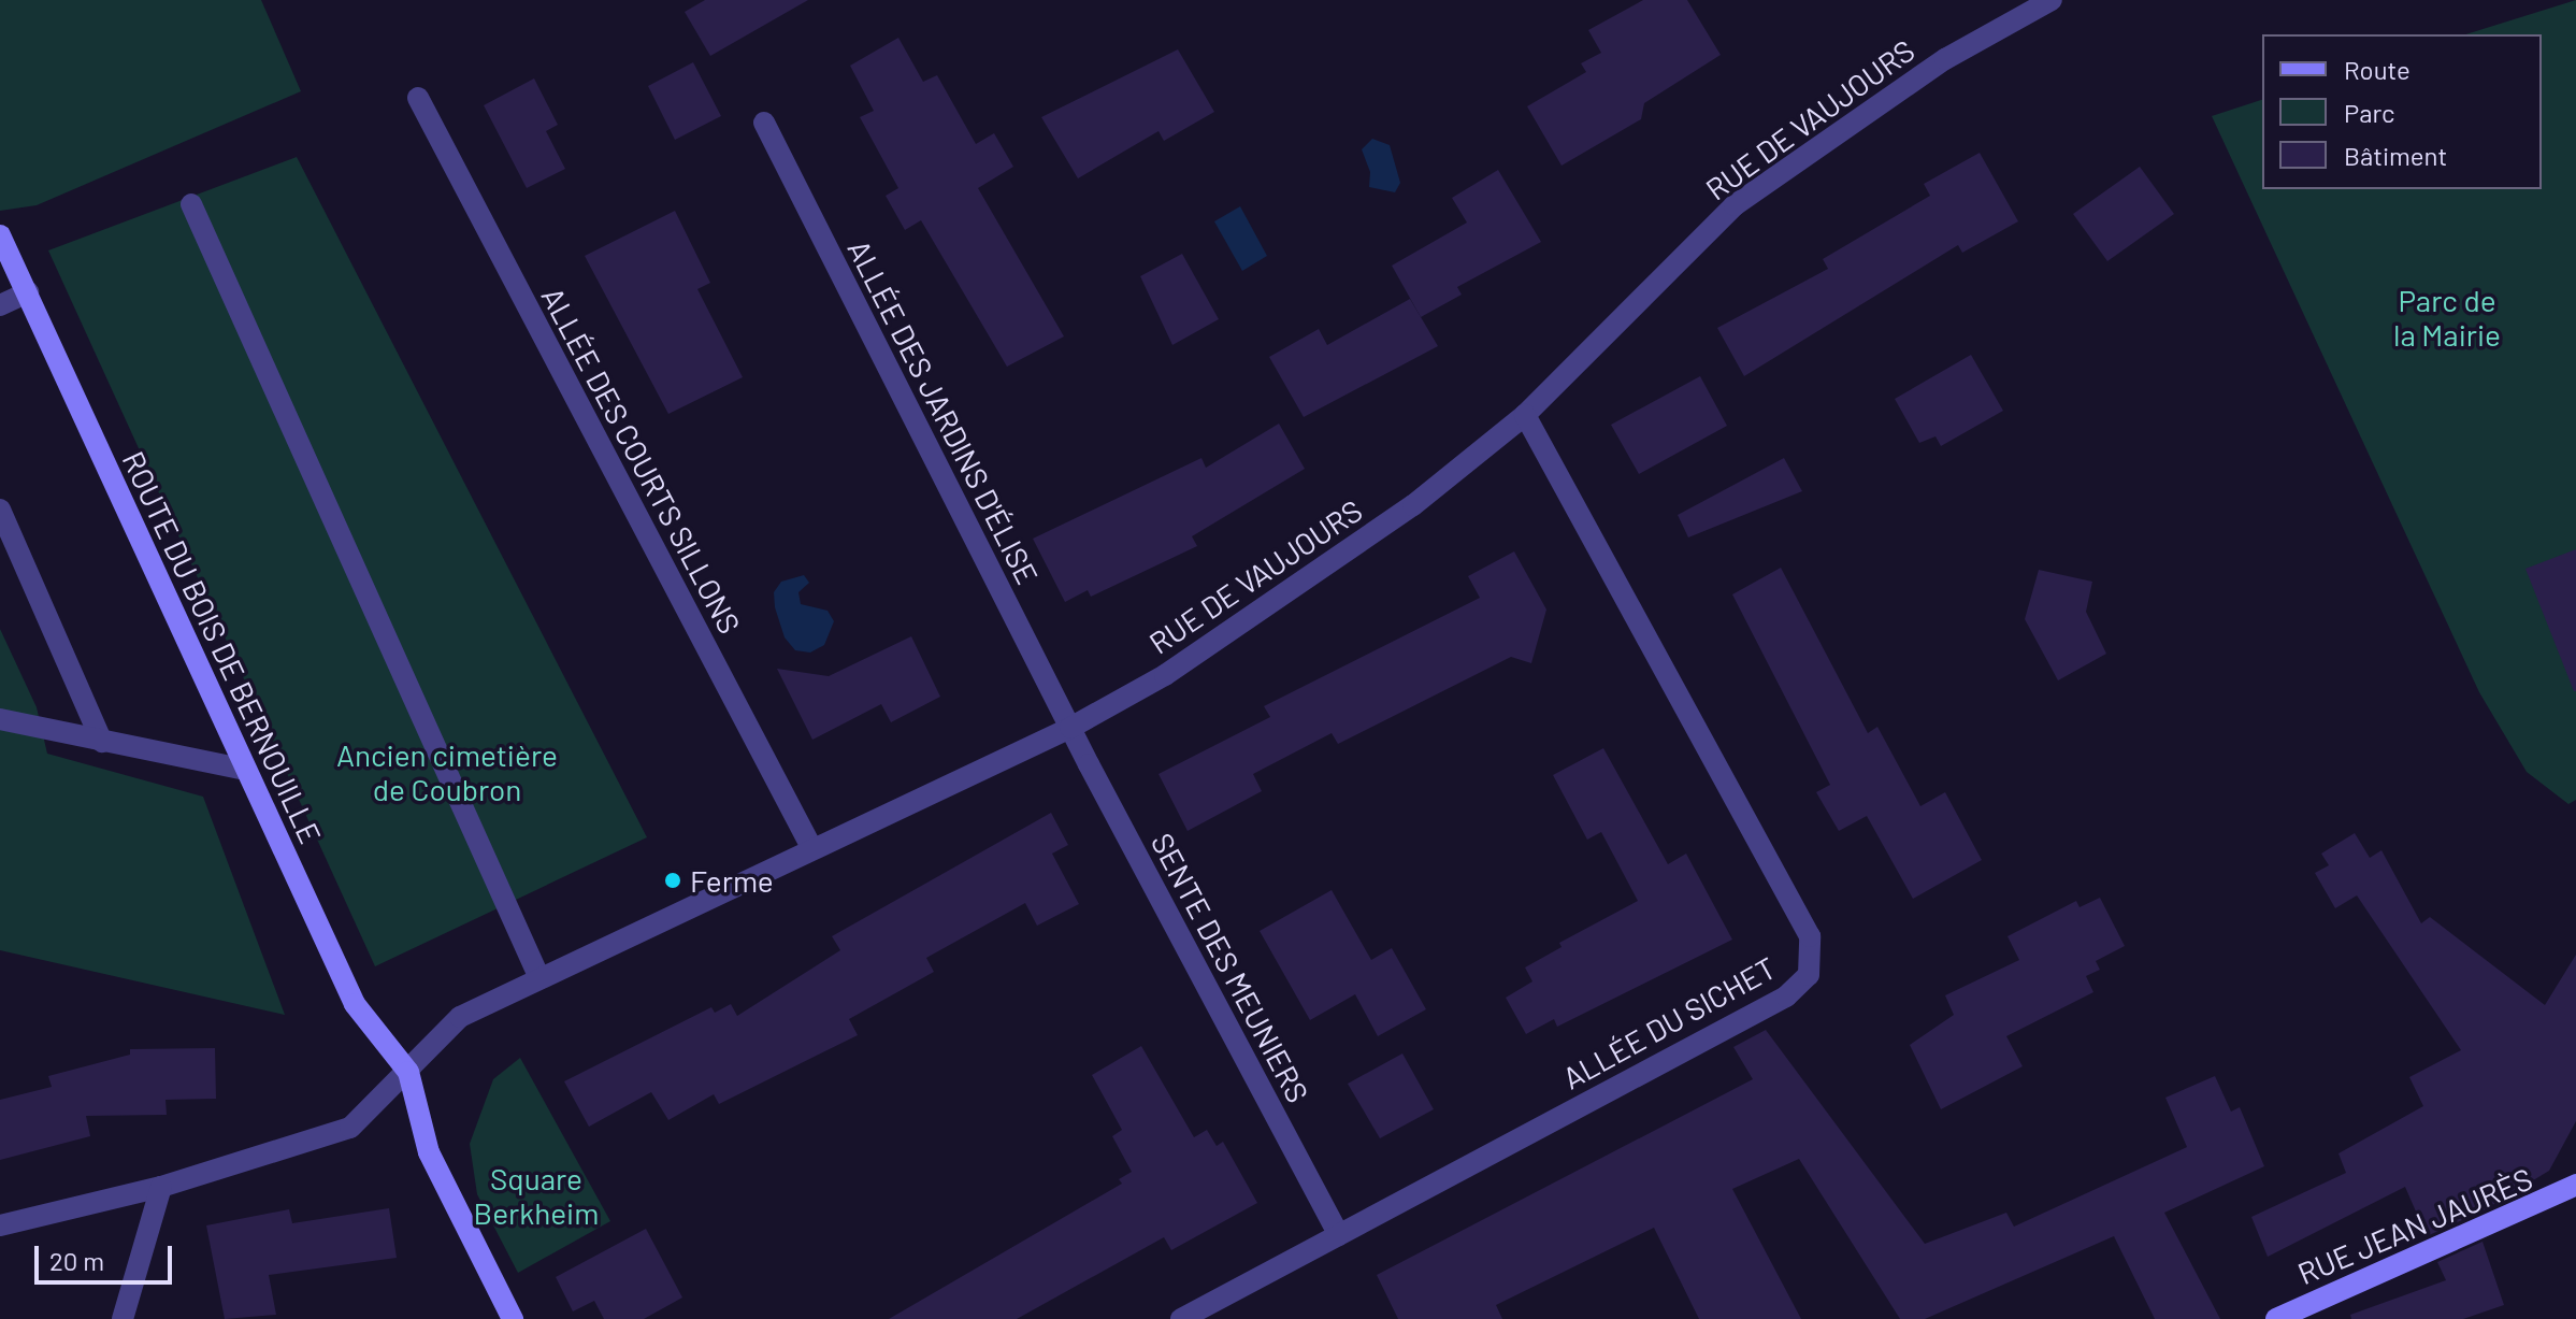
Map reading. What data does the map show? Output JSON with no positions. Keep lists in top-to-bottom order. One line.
{"streets":{"street":["RUE DE VAUJOURS","ALLÉE DES JARDINS D'ÉLISE","ALLÉE DES COURTS SILLONS","ROUTE DU BOIS DE BERNOUILLE","SENTE DES MEUNIERS","ALLÉE DU SICHET","RUE JEAN JAURÈS"]},"crossings":[["RUE DE VAUJOURS","ALLÉE DES JARDINS D'ÉLISE"],["RUE DE VAUJOURS","ALLÉE DES COURTS SILLONS"],["RUE DE VAUJOURS","ROUTE DU BOIS DE BERNOUILLE"],["RUE DE VAUJOURS","SENTE DES MEUNIERS"],["RUE DE VAUJOURS","ALLÉE DU SICHET"],["ALLÉE DES JARDINS D'ÉLISE","SENTE DES MEUNIERS"],["SENTE DES MEUNIERS","ALLÉE DU SICHET"]],"parks":["Parc de la Mairie","Ancien cimetière de Coubron","Square Berkheim"],"places":["Ferme"],"legend":["Route","Parc","Bâtiment"],"scale_bar":"20 m"}
